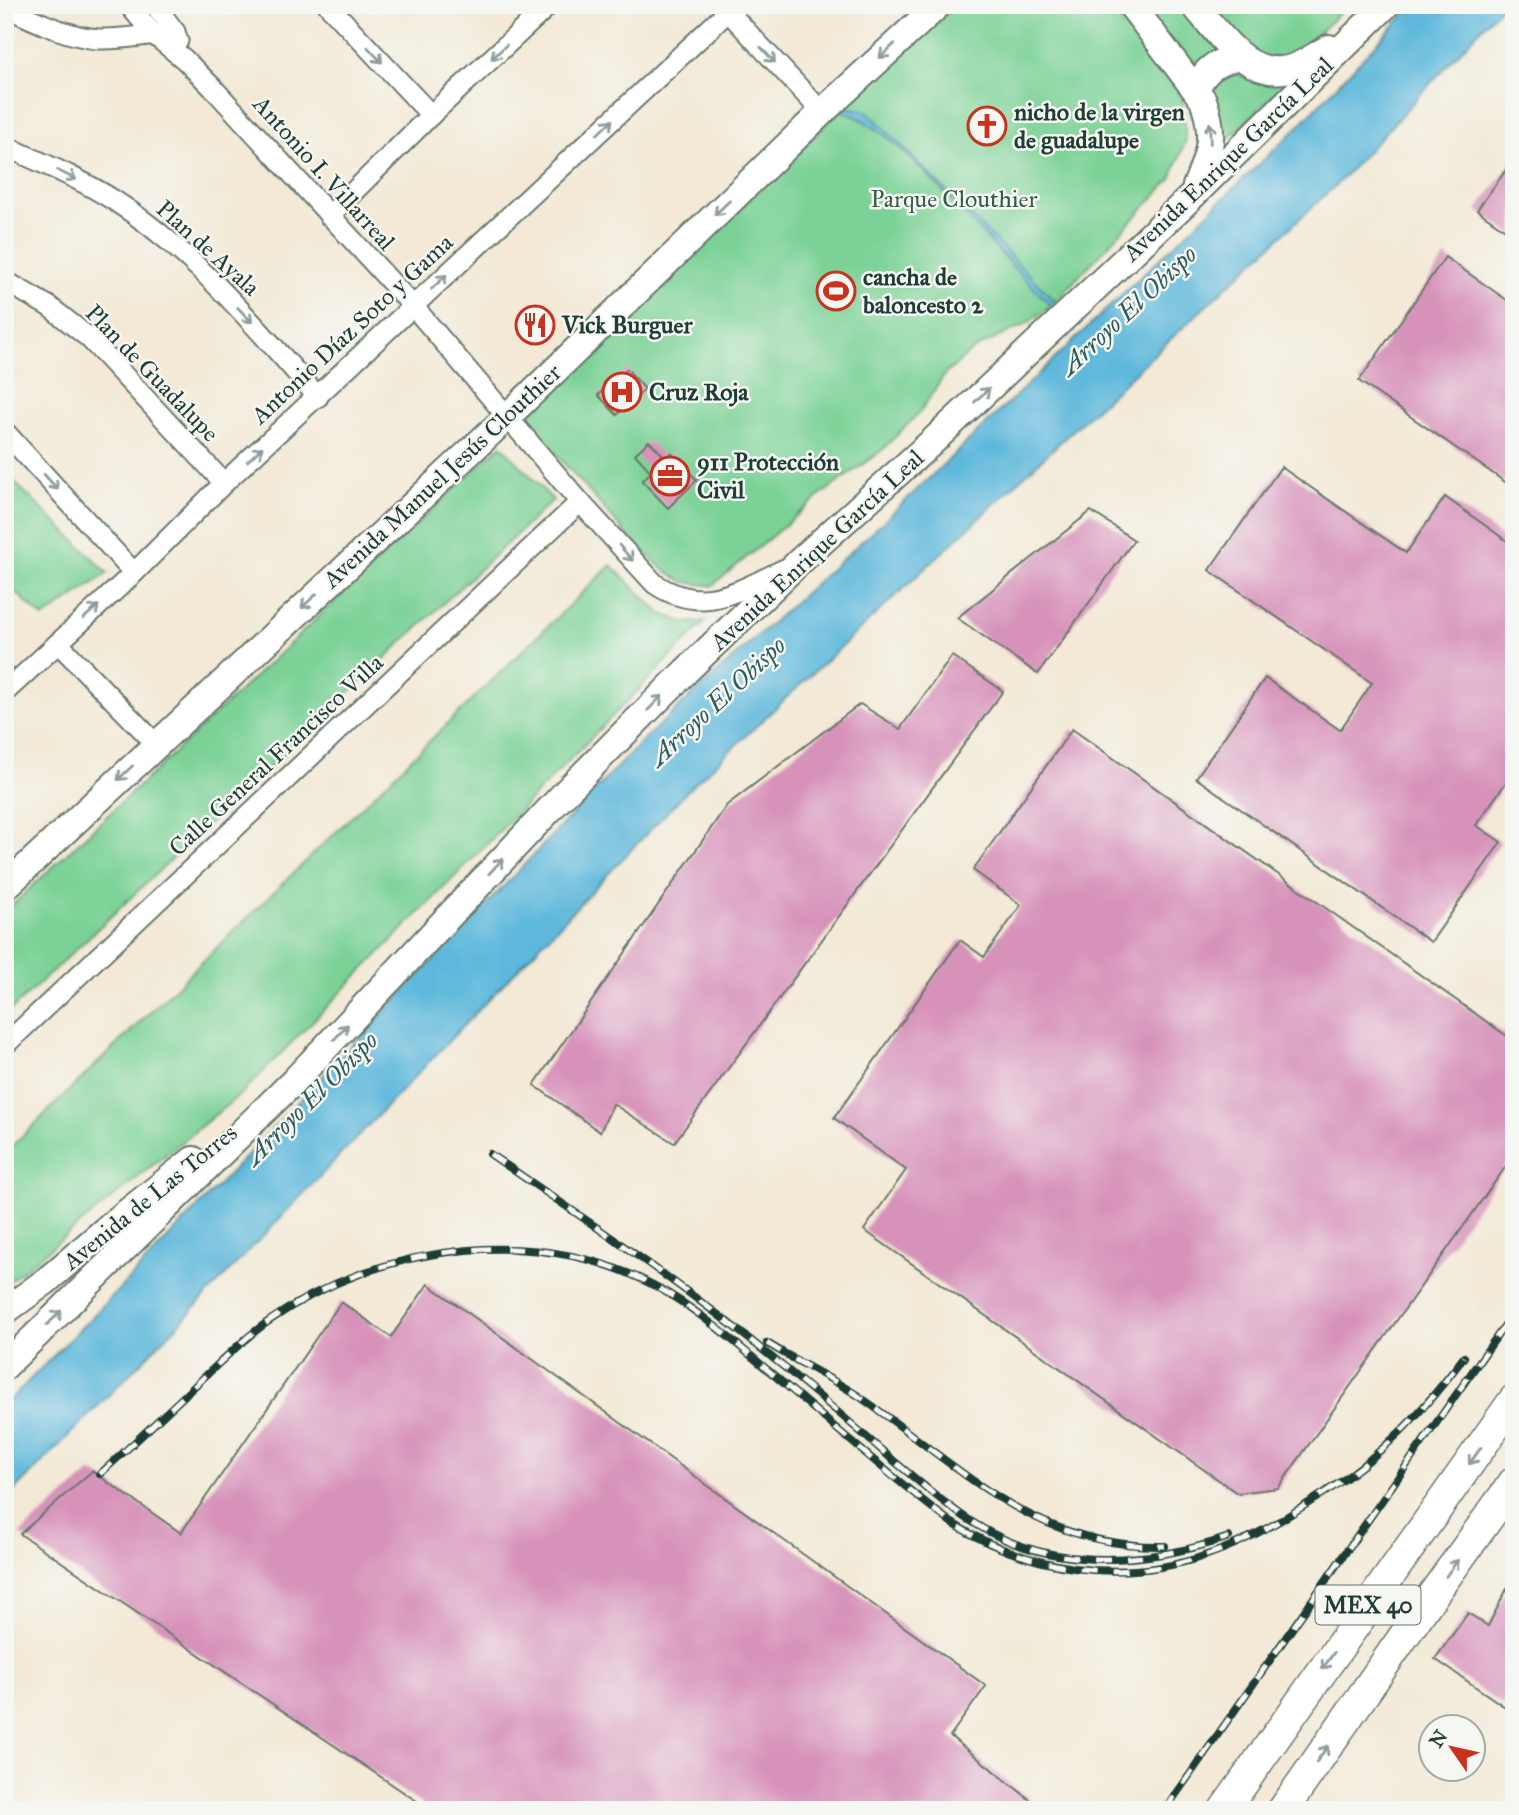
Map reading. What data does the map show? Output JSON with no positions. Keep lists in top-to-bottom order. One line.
{"streets":{"main road":["MEX 40"],"street":["Avenida Enrique García Leal","Antonio I. Villarreal","Plan de Ayala","Antonio Díaz Soto y Gama","Plan de Guadalupe","Avenida Manuel Jesús Clouthier","Calle General Francisco Villa","Avenida de Las Torres"]},"crossings":[["Avenida Enrique García Leal","Antonio I. Villarreal"],["Avenida Enrique García Leal","Avenida de Las Torres"],["Antonio I. Villarreal","Antonio Díaz Soto y Gama"],["Antonio I. Villarreal","Avenida Manuel Jesús Clouthier"],["Antonio I. Villarreal","Calle General Francisco Villa"],["Plan de Ayala","Antonio Díaz Soto y Gama"],["Antonio Díaz Soto y Gama","Plan de Guadalupe"]],"one_way":["Avenida Enrique García Leal","Plan de Ayala","Avenida Manuel Jesús Clouthier"],"water":["Arroyo El Obispo"],"parks":["Parque Clouthier"],"places":{"church":["nicho de la virgen de guadalupe"],"sports":["cancha de baloncesto 2"],"restaurant":["Vick Burguer"],"hospital":["Cruz Roja"],"office":["911 Protección Civil"]},"north":"top left"}
